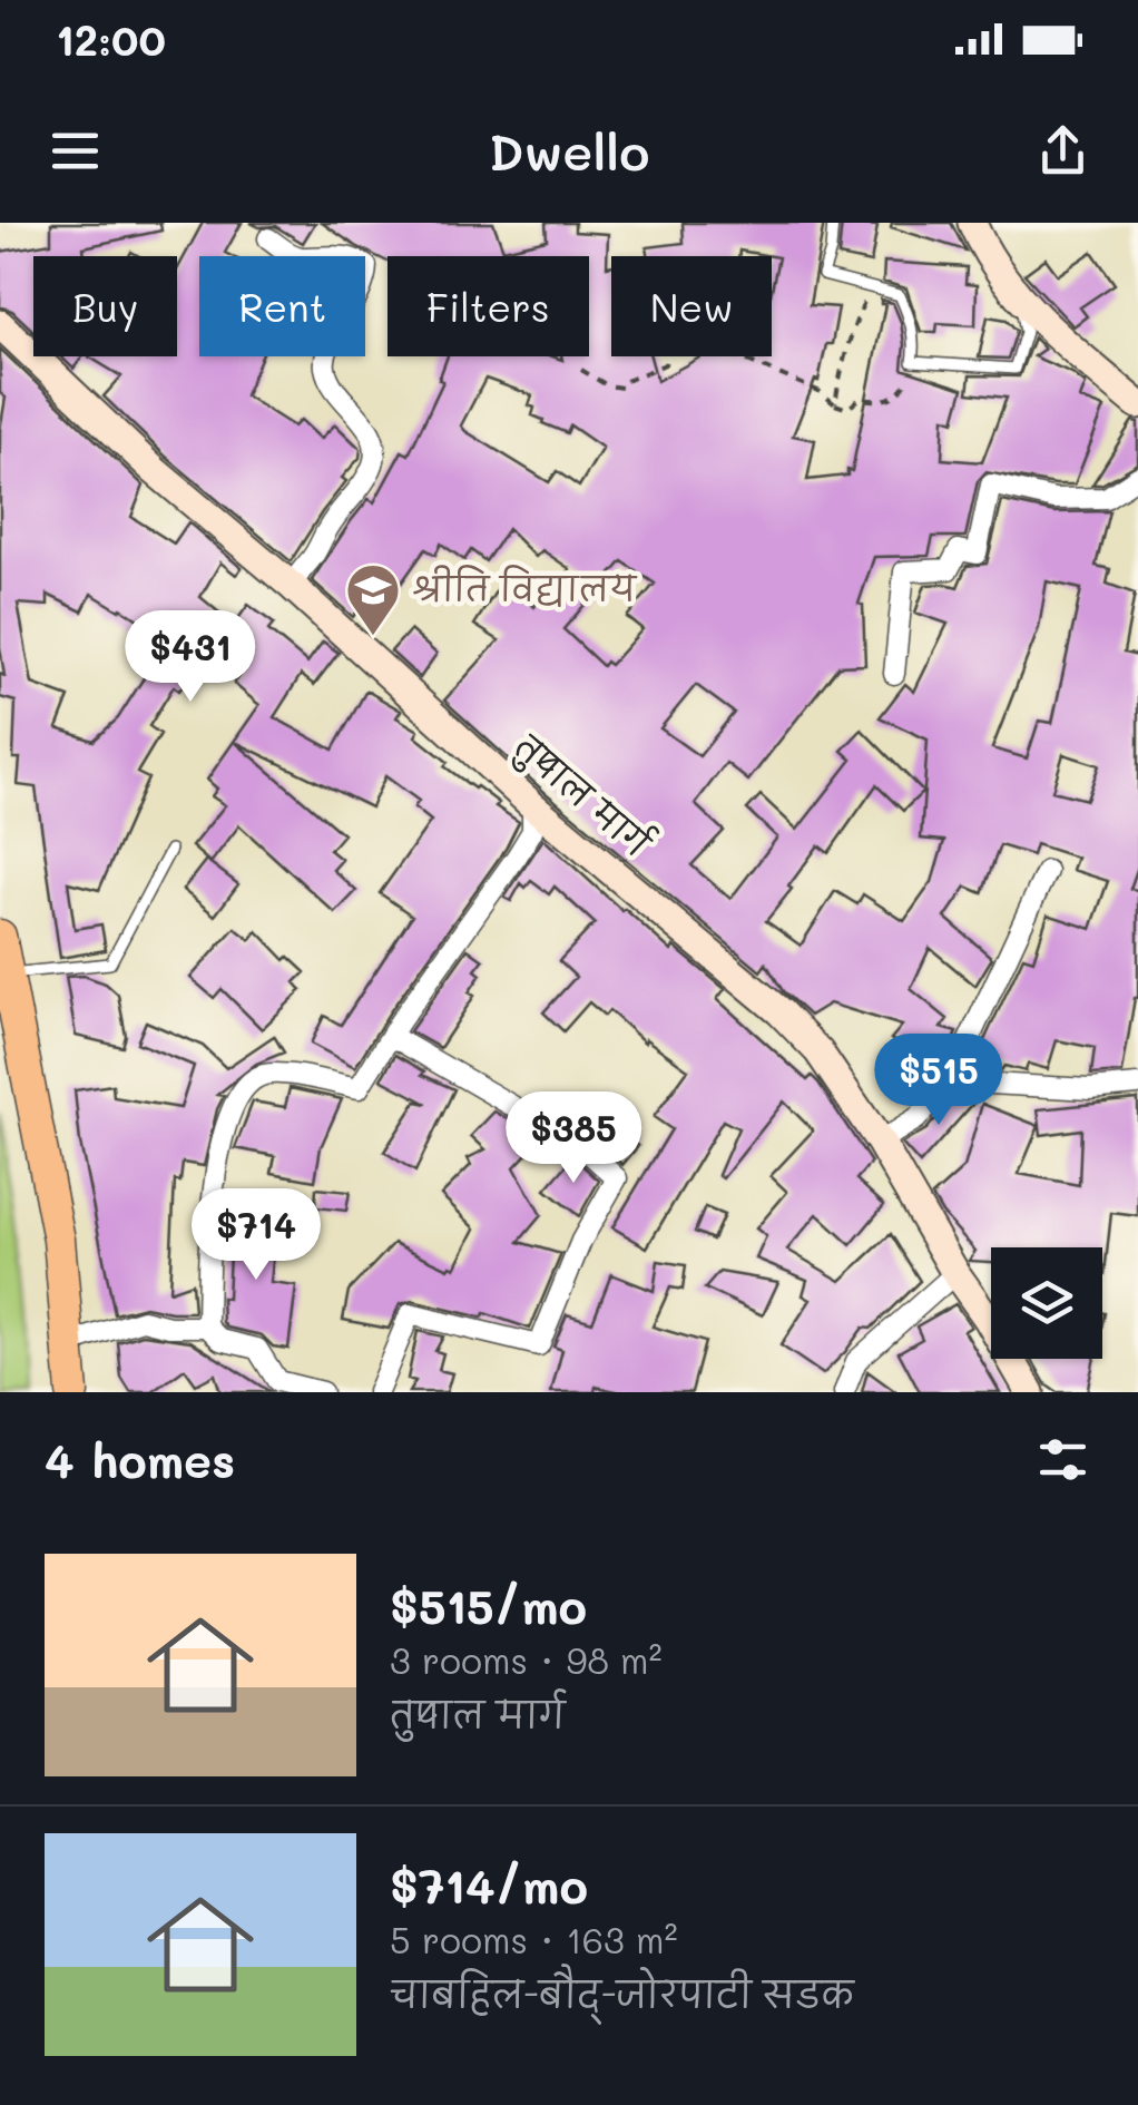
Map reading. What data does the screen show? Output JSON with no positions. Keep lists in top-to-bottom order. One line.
{"streets":{"street":["तुषाल मार्ग"]},"places":{"school or university":["श्रीति विद्यालय"]},"page":{"status":"12:00","header":"Dwello","chip":["Buy","Rent","Filters","New"],"price":["$431","$515","$385","$714"],"heading":"4 homes","list":[{"name":"$515/mo","note":"3 rooms · 98 m² · तुषाल मार्ग"},{"name":"$714/mo","note":"5 rooms · 163 m² · चाबहिल-बौद्-जोरपाटी सडक"}]}}
